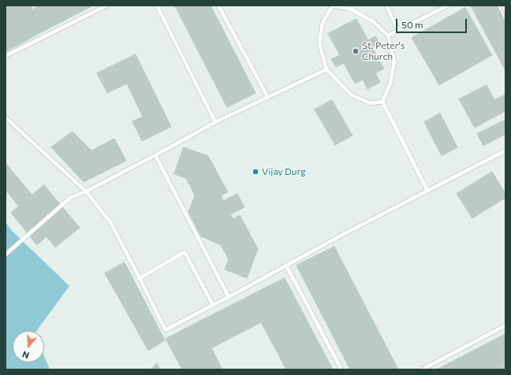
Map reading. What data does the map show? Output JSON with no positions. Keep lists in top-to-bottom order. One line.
{"places":["St. Peter's Church","Vijay Durg"],"scale_bar":"50 m","north":"bottom"}
